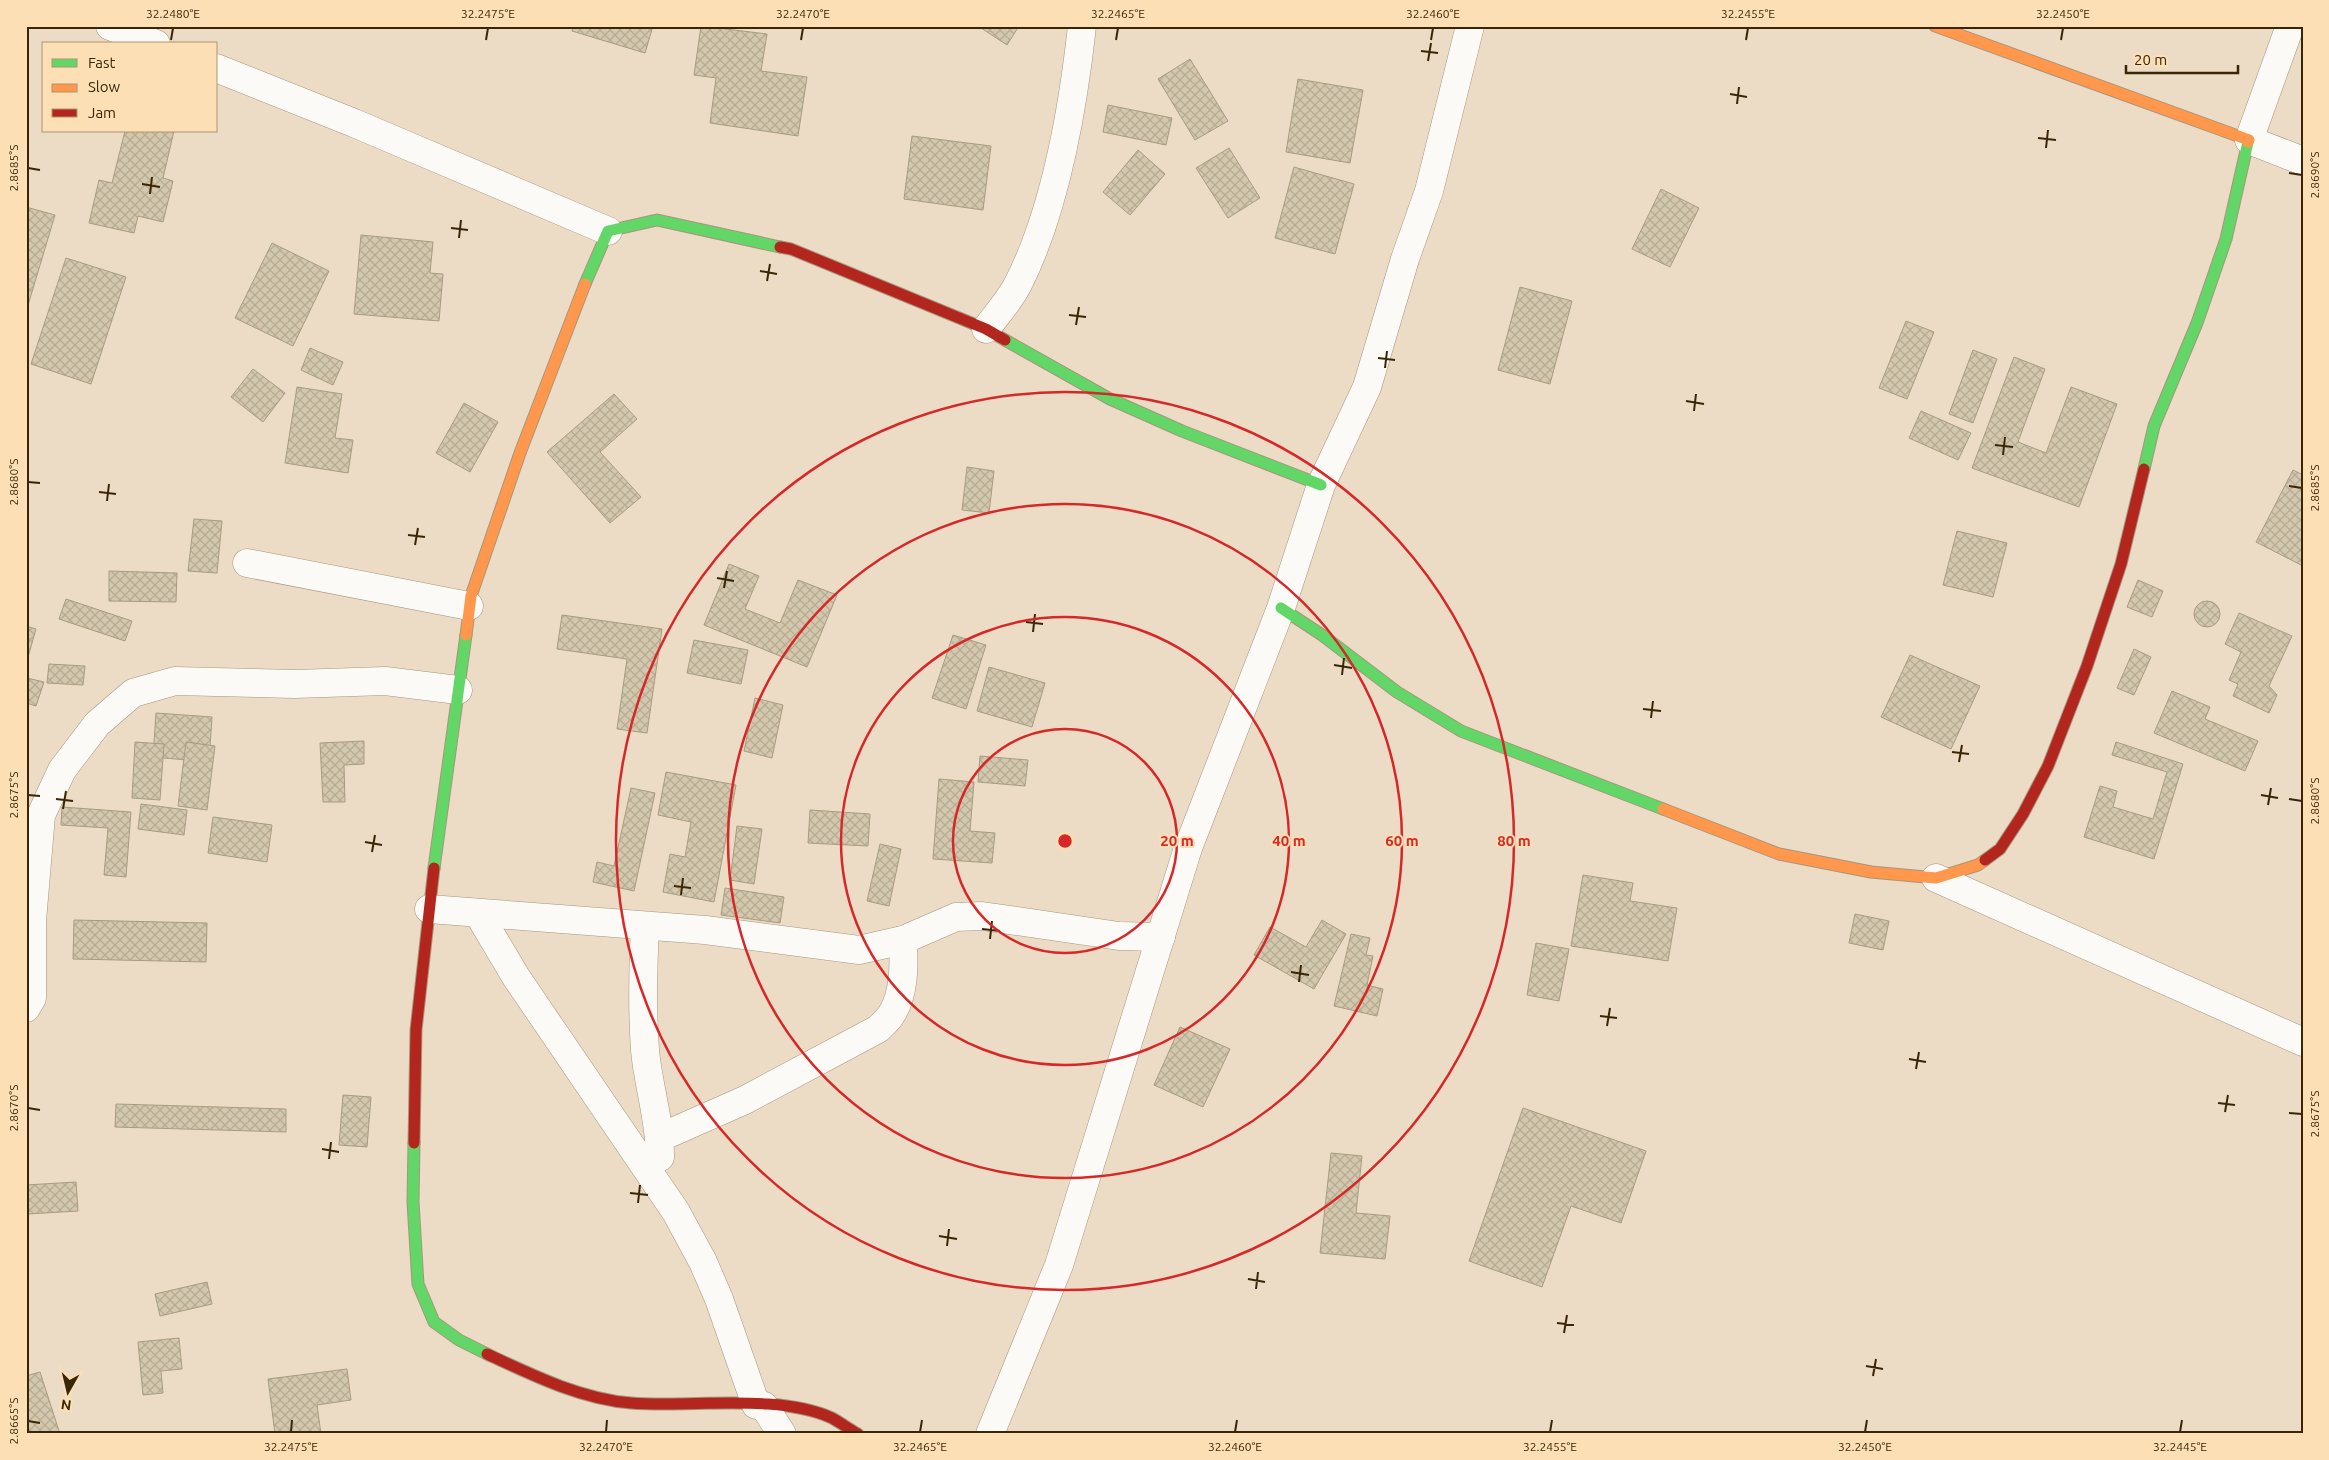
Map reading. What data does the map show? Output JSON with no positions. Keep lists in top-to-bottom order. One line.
{"legend":["Fast","Slow","Jam"],"scale_bar":"20 m","north":"bottom","coordinates":["32.2480°E","32.2475°E","32.2470°E","32.2465°E","32.2460°E","32.2455°E","32.2450°E","2.8685°S","2.8690°S","2.8680°S","2.8675°S","2.8670°S","2.8665°S","32.2445°E"],"rings":["20 m","40 m","60 m","80 m"]}
